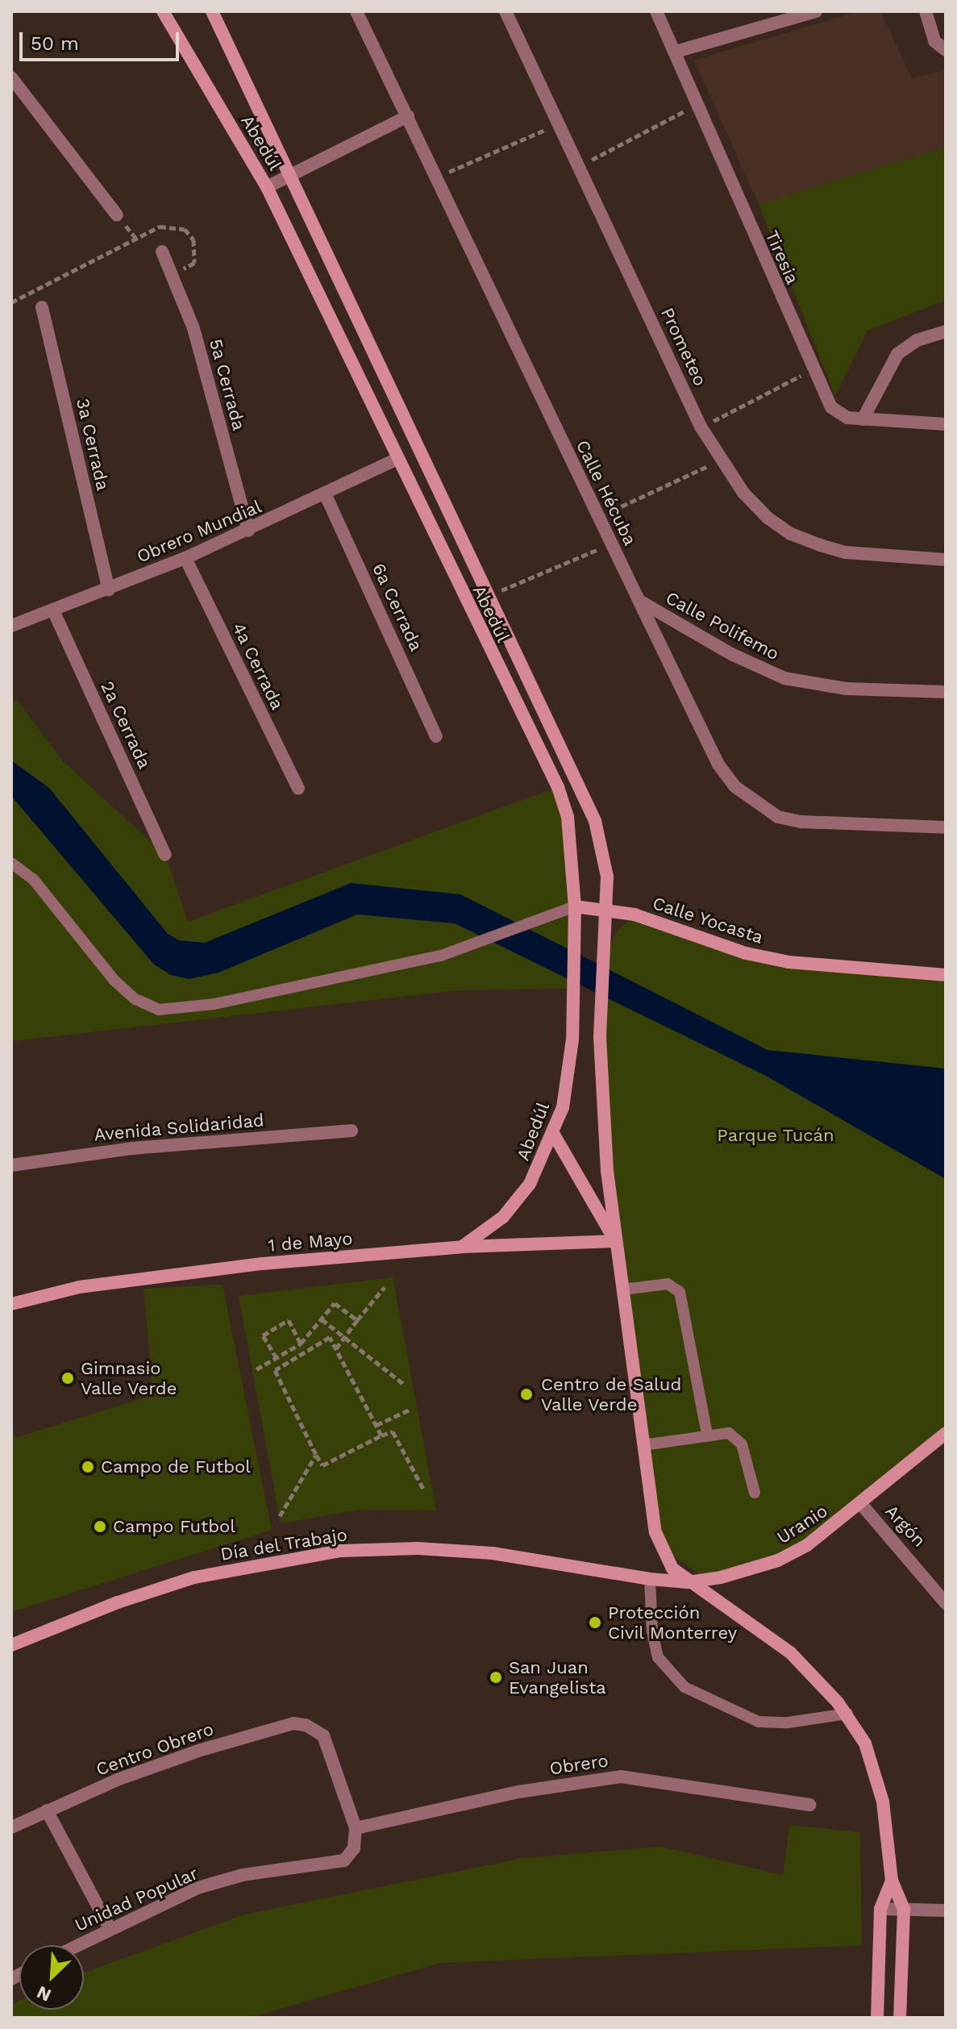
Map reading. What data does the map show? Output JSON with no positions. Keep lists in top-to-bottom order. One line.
{"streets":{"street":["Abedúl","Tiresia","Prometeo","5a Cerrada","3a Cerrada","Calle Hécuba","Obrero Mundial","6a Cerrada","Calle Polifemo","4a Cerrada","2a Cerrada","Calle Yocasta","Avenida Solidaridad","1 de Mayo","Uranio","Argón","Día del Trabajo","Centro Obrero","Obrero","Unidad Popular"]},"crossings":[["Abedúl","Obrero Mundial"],["Abedúl","Calle Yocasta"],["Abedúl","1 de Mayo"],["Abedúl","Uranio"],["5a Cerrada","Obrero Mundial"],["3a Cerrada","Obrero Mundial"],["Calle Hécuba","Calle Polifemo"],["Obrero Mundial","6a Cerrada"],["Obrero Mundial","4a Cerrada"],["Obrero Mundial","2a Cerrada"],["Uranio","Argón"],["Uranio","Día del Trabajo"],["Centro Obrero","Obrero"],["Centro Obrero","Unidad Popular"],["Obrero","Unidad Popular"]],"parks":["Parque Tucán"],"places":["Gimnasio Valle Verde","Centro de Salud Valle Verde","Campo de Futbol","Campo Futbol","Protección Civil Monterrey","San Juan Evangelista"],"scale_bar":"50 m","north":"bottom left"}
